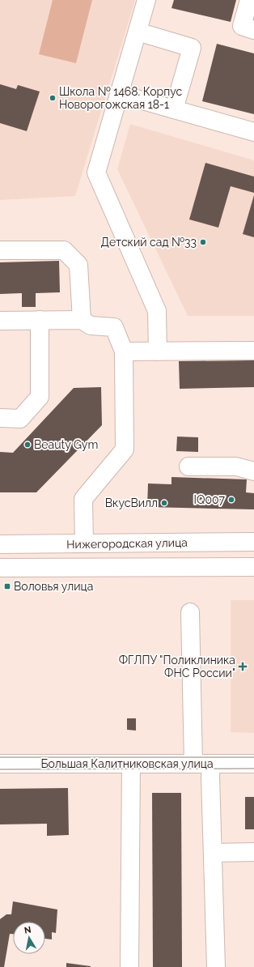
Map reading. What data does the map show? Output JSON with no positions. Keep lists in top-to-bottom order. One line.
{"streets":{"main road":["Нижегородская улица","Большая Калитниковская улица"]},"places":{"other":["Школа № 1468. Корпус Новорогожская 18-1","Детский сад №33","Beauty Gym","IQ007","ВкусВилл"],"transit":["Воловья улица"],"health":["ФГЛПУ \"Поликлиника ФНС России\""]},"north":"top"}
